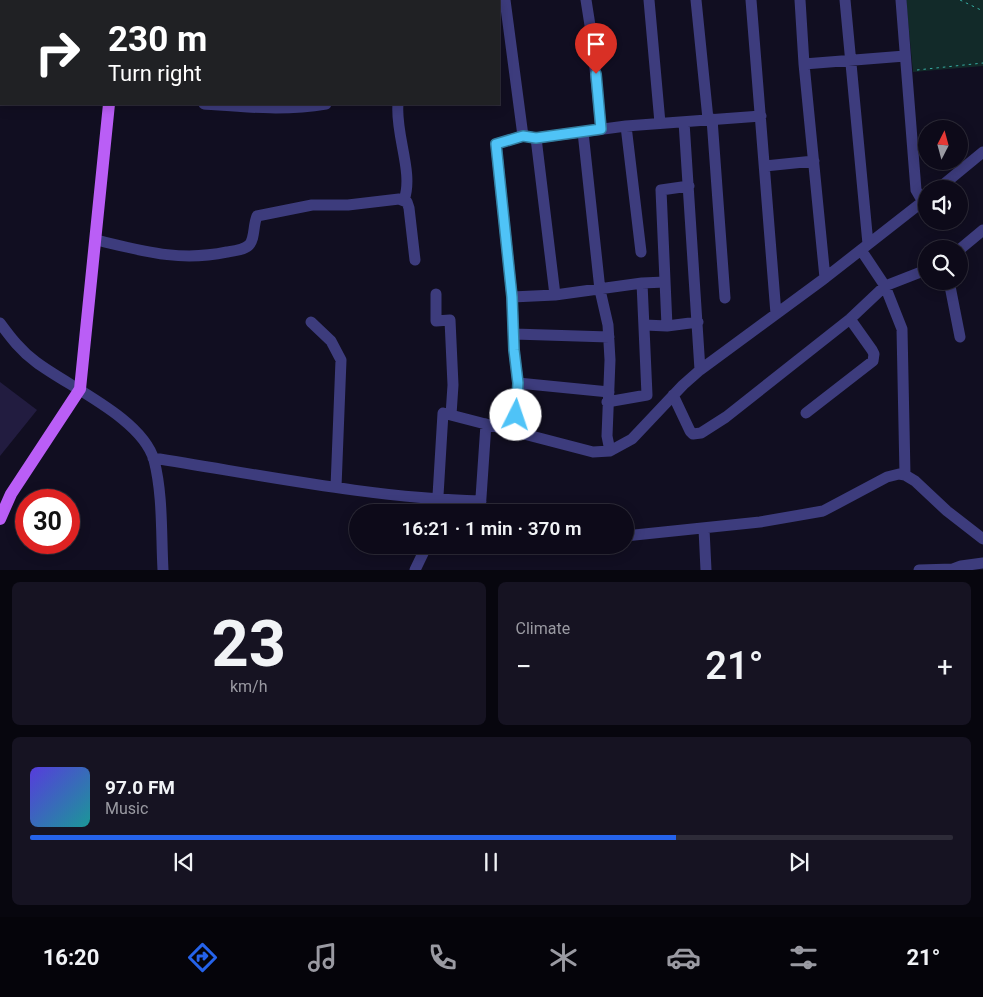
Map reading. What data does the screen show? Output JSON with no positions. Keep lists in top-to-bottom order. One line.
{"north":"top","page":{"turn":["230 m","Turn right"],"limit":"30","trip":"16:21 · 1 min · 370 m","tile":[["23","km/h"],"Climate"],"heat":["−","21°","+"],"song":["97.0 FM","Music"],"tabs":["16:20","21°"]}}
